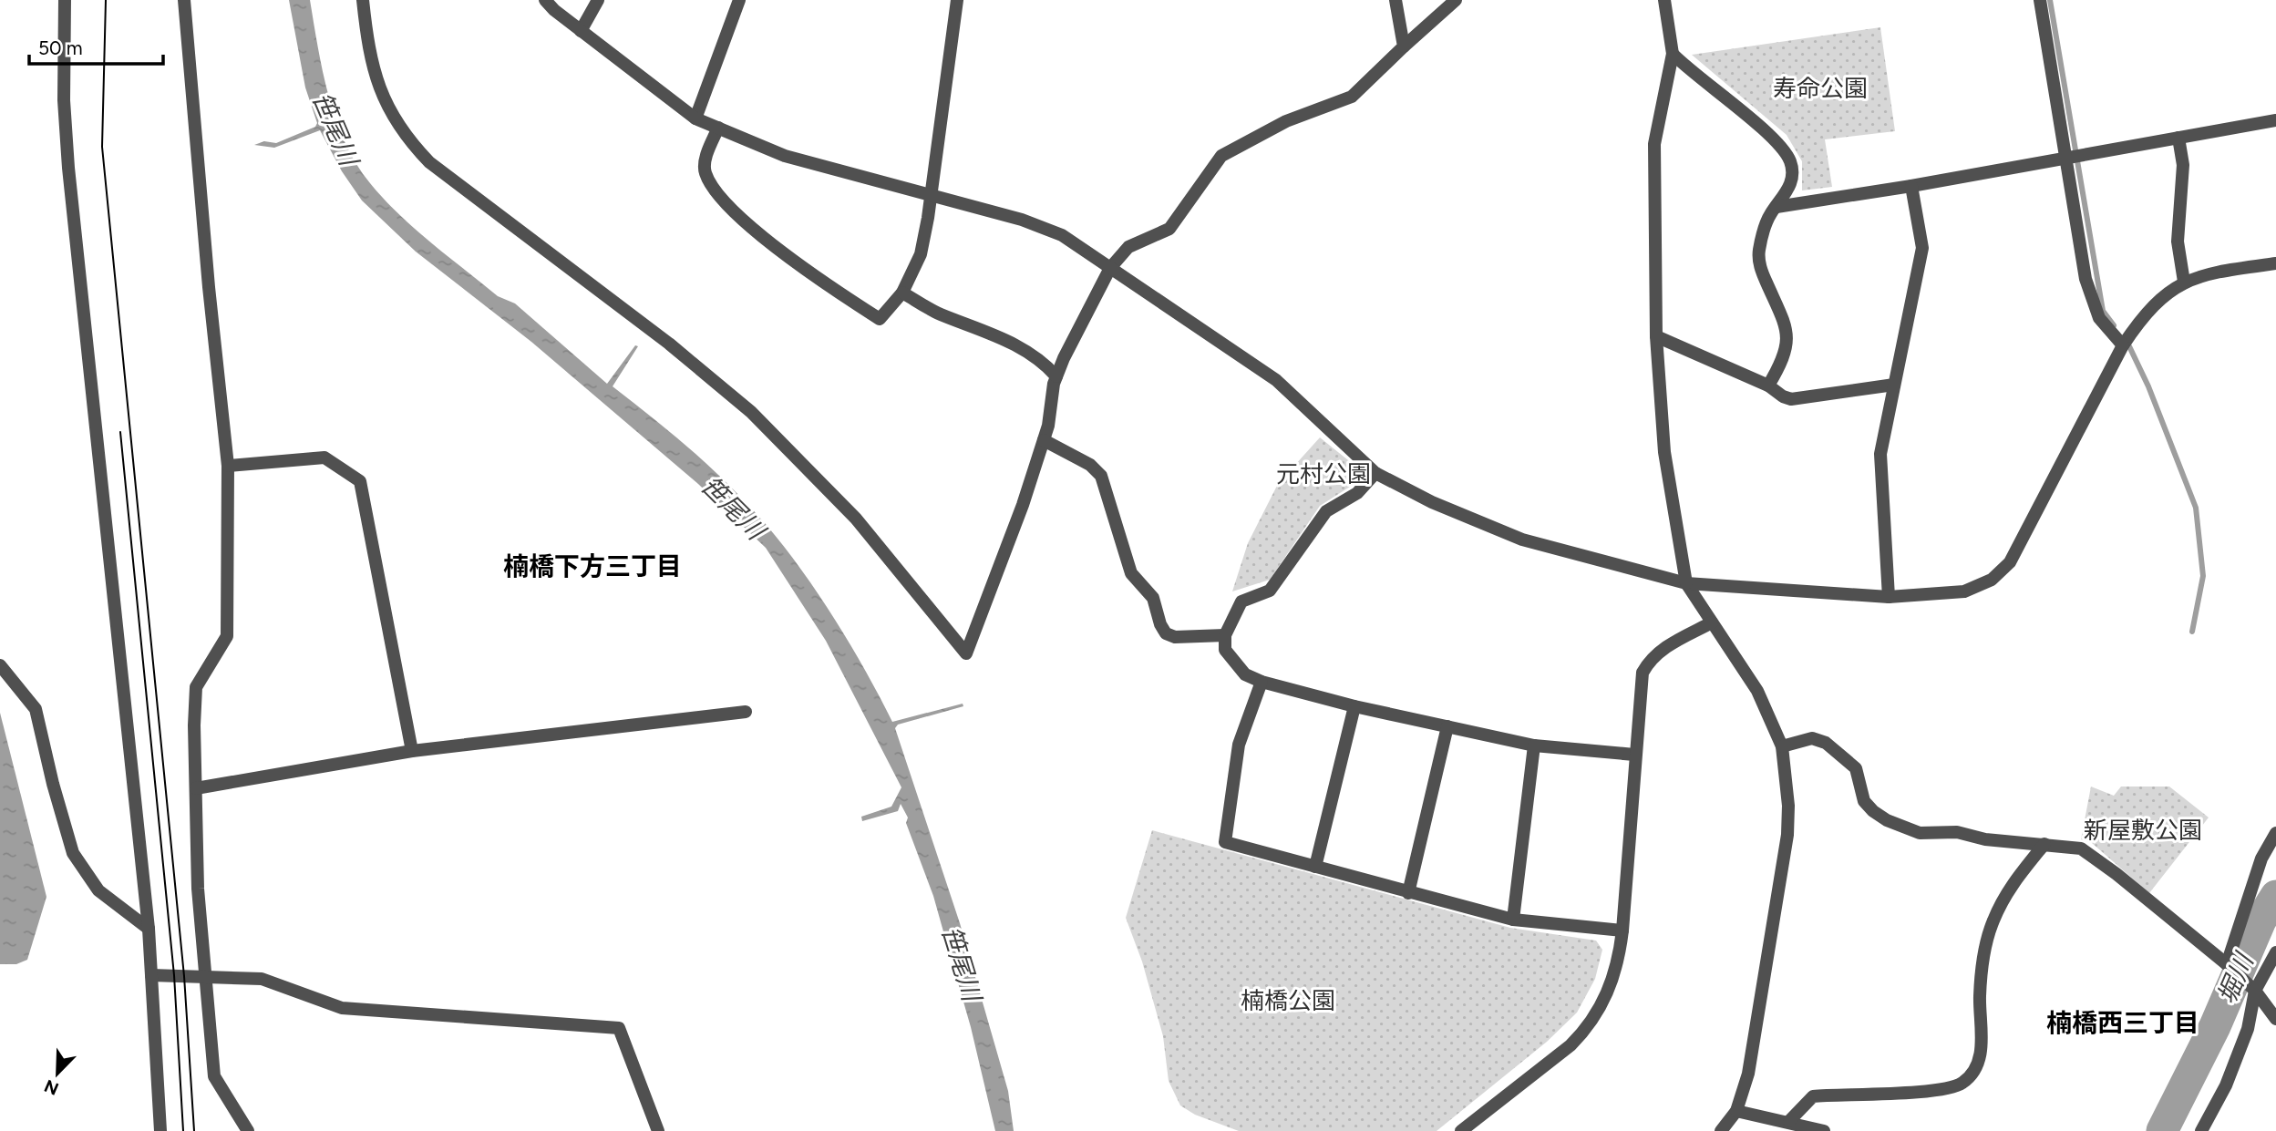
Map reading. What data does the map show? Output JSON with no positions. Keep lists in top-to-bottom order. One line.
{"districts":["楠橋下方三丁目","楠橋西三丁目"],"water":["笹尾川","堀川"],"parks":["寿命公園","元村公園","新屋敷公園","楠橋公園"],"scale_bar":"50 m","north":"bottom left"}
